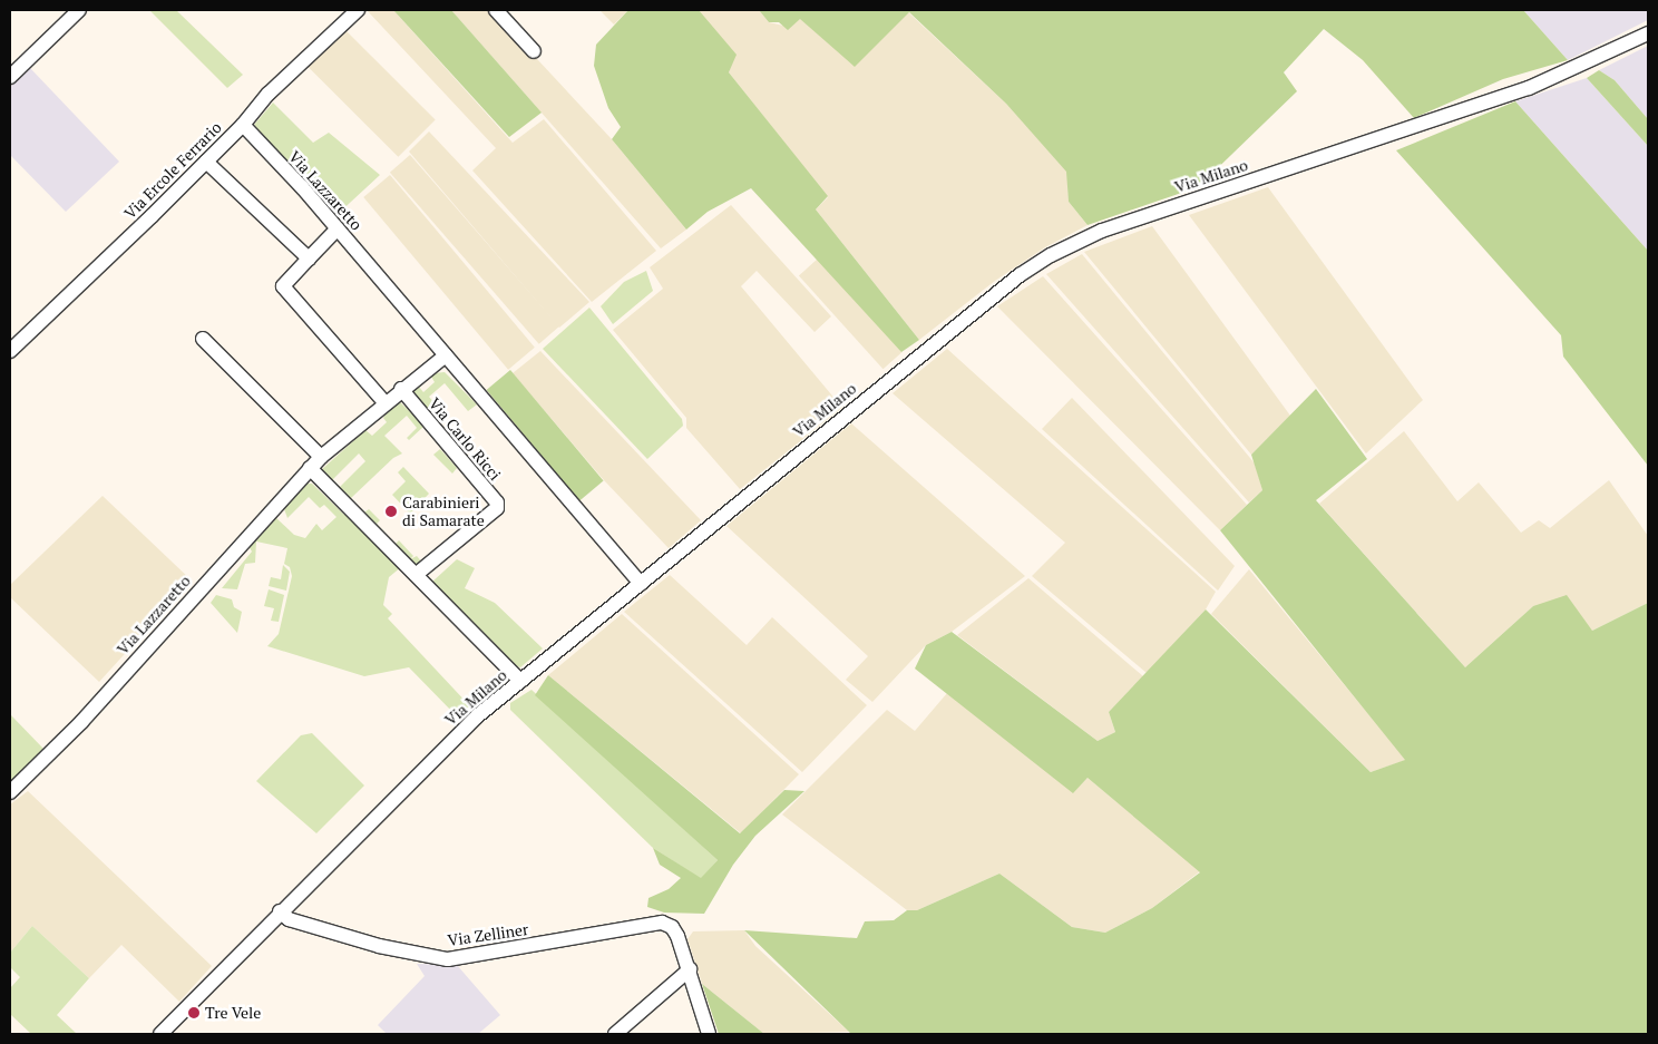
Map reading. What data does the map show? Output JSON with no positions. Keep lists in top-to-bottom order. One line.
{"streets":{"street":["Via Ercole Ferrario","Via Milano","Via Lazzaretto","Via Carlo Ricci","Via Zelliner"]},"crossings":[["Via Ercole Ferrario","Via Lazzaretto"],["Via Milano","Via Lazzaretto"],["Via Milano","Via Zelliner"],["Via Lazzaretto","Via Carlo Ricci"]],"places":["Carabinieri di Samarate","Tre Vele"]}
